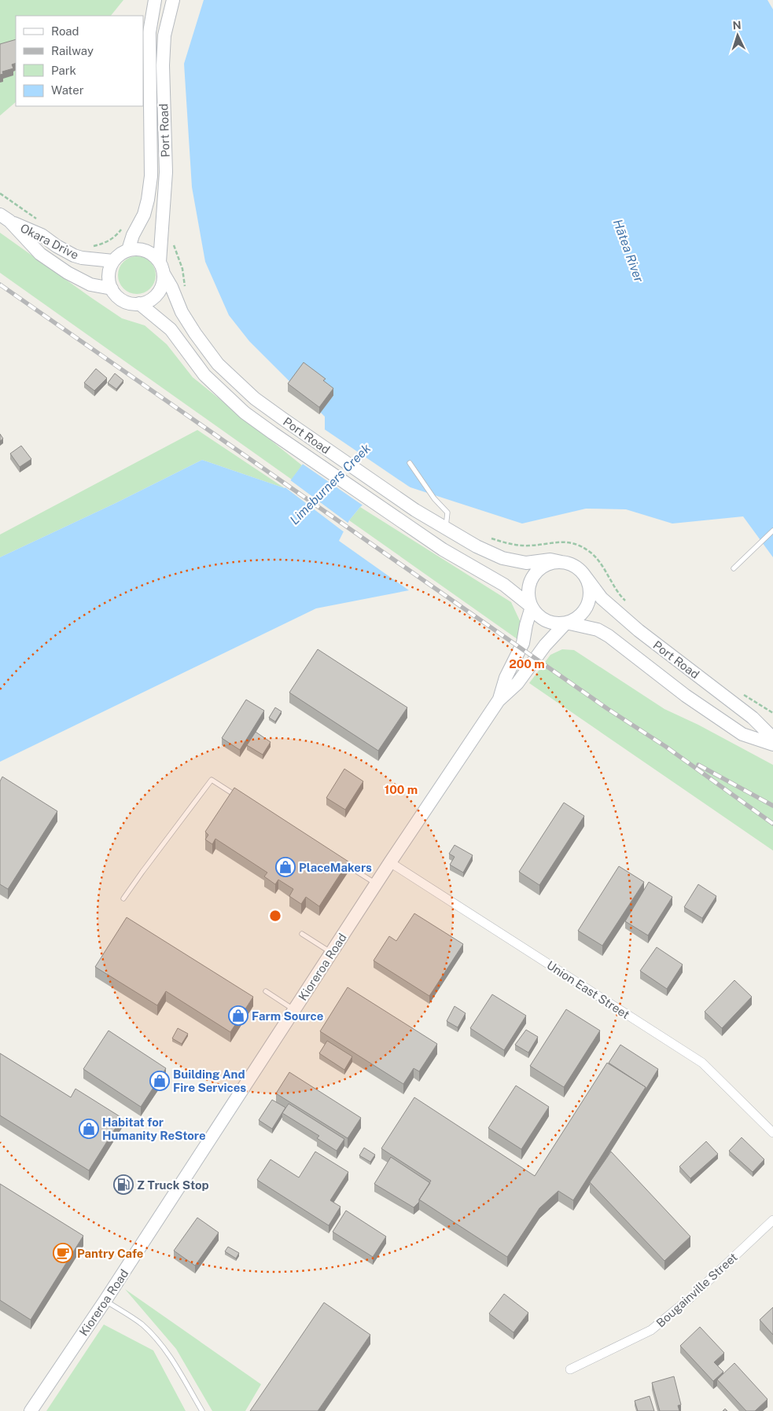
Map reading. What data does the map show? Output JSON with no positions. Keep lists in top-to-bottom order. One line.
{"streets":{"main road":["Port Road","Okara Drive","Kioreroa Road"],"street":["Union East Street","Bougainville Street"]},"crossings":[["Port Road","Okara Drive"],["Port Road","Kioreroa Road"],["Kioreroa Road","Union East Street"]],"water":["Hātea River","Limeburners Creek"],"places":{"shop":["PlaceMakers","Farm Source","Building And Fire Services","Habitat for Humanity ReStore"],"fuel station":["Z Truck Stop"],"cafe":["Pantry Cafe"]},"legend":["Road","Railway","Park","Water"],"north":"top","rings":["200 m","100 m"]}
